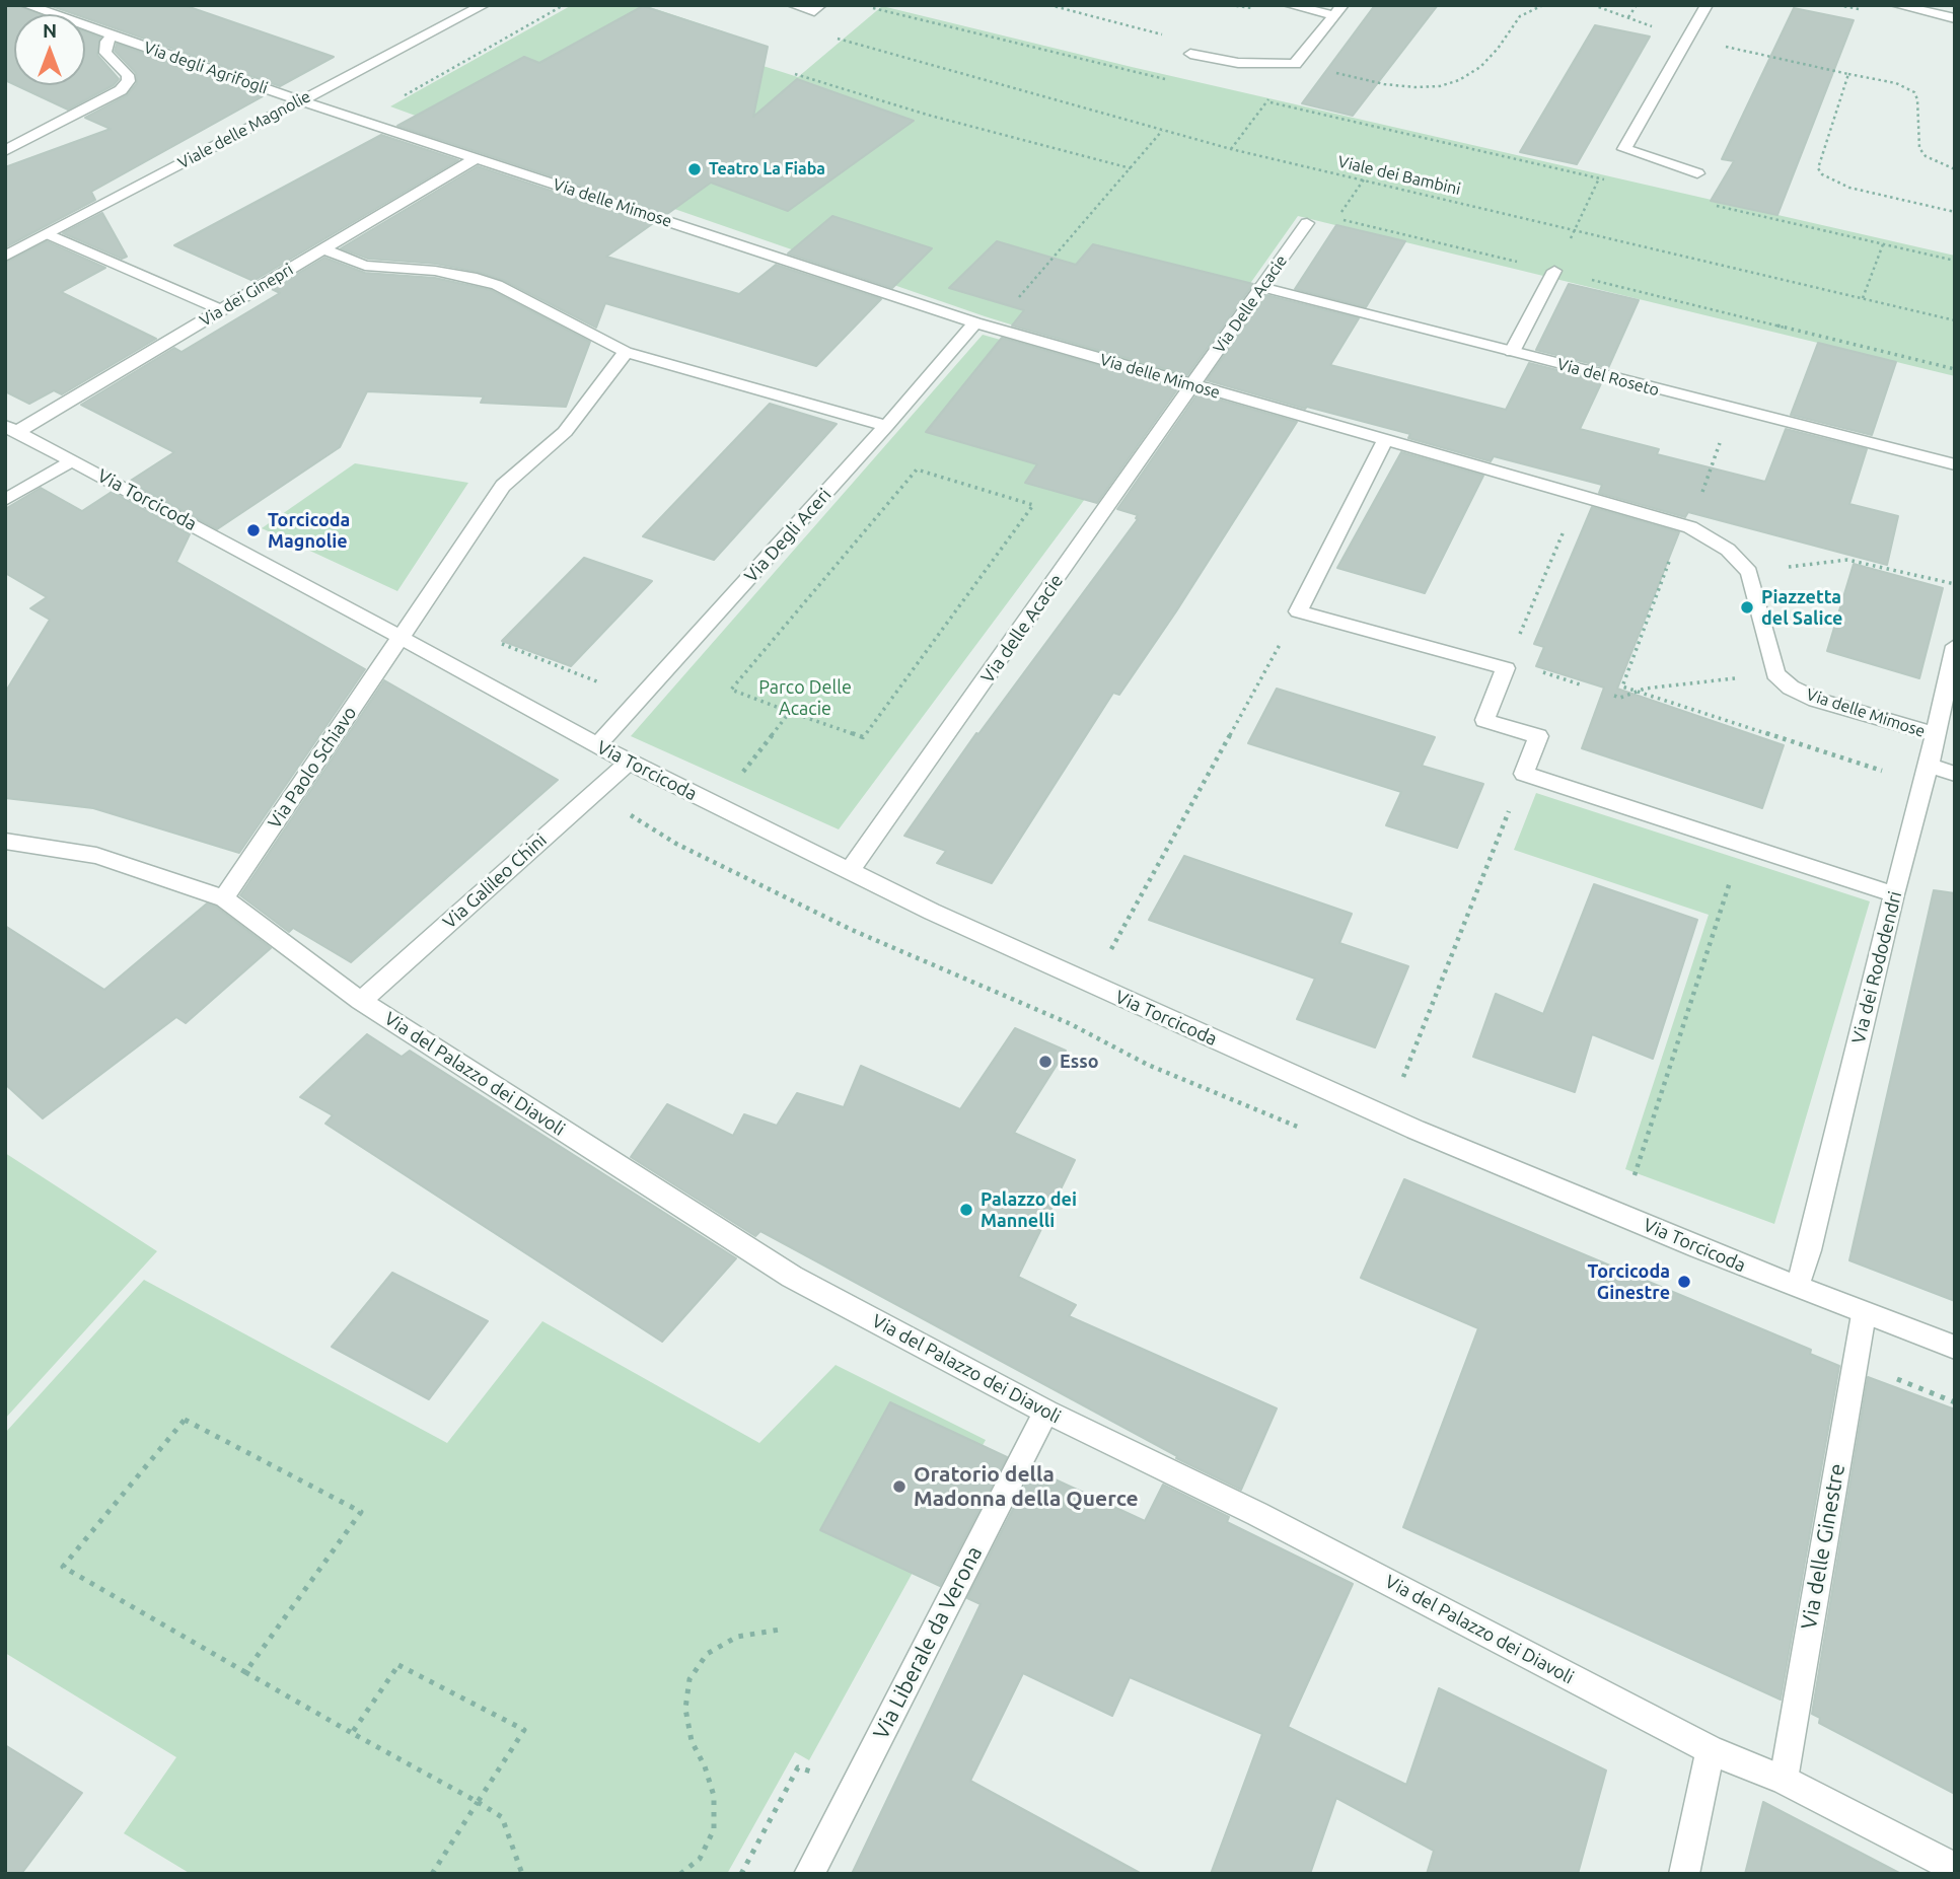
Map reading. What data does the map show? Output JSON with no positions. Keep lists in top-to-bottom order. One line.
{"streets":{"street":["Via degli Agrifogli","Viale delle Magnolie","Via delle Mimose","Via dei Ginepri","Via Delle Acacie","Via del Roseto","Via Torcicoda","Via Degli Aceri","Via delle Acacie","Via Paolo Schiavo","Via Galileo Chini","Via dei Rododendri","Via del Palazzo dei Diavoli","Via delle Ginestre","Via Liberale da Verona"],"path":["Viale dei Bambini"]},"crossings":[["Via degli Agrifogli","Viale delle Magnolie"],["Via degli Agrifogli","Via delle Mimose"],["Viale delle Magnolie","Via delle Mimose"],["Via delle Mimose","Via dei Ginepri"],["Via delle Mimose","Via Delle Acacie"],["Via delle Mimose","Via Degli Aceri"],["Via delle Mimose","Via delle Acacie"],["Via delle Mimose","Via dei Rododendri"],["Via dei Ginepri","Via Torcicoda"],["Via Delle Acacie","Via del Roseto"],["Via Delle Acacie","Via delle Acacie"],["Via Torcicoda","Via Degli Aceri"],["Via Torcicoda","Via delle Acacie"],["Via Torcicoda","Via Paolo Schiavo"],["Via Torcicoda","Via Galileo Chini"],["Via Torcicoda","Via dei Rododendri"],["Via Torcicoda","Via delle Ginestre"],["Via Paolo Schiavo","Via del Palazzo dei Diavoli"],["Via Galileo Chini","Via del Palazzo dei Diavoli"],["Via del Palazzo dei Diavoli","Via delle Ginestre"],["Via del Palazzo dei Diavoli","Via Liberale da Verona"]],"parks":["Parco Delle Acacie"],"places":["Teatro La Fiaba","Torcicoda Magnolie","Piazzetta del Salice","Esso","Palazzo dei Mannelli","Torcicoda Ginestre","Oratorio della Madonna della Querce"],"north":"top"}
